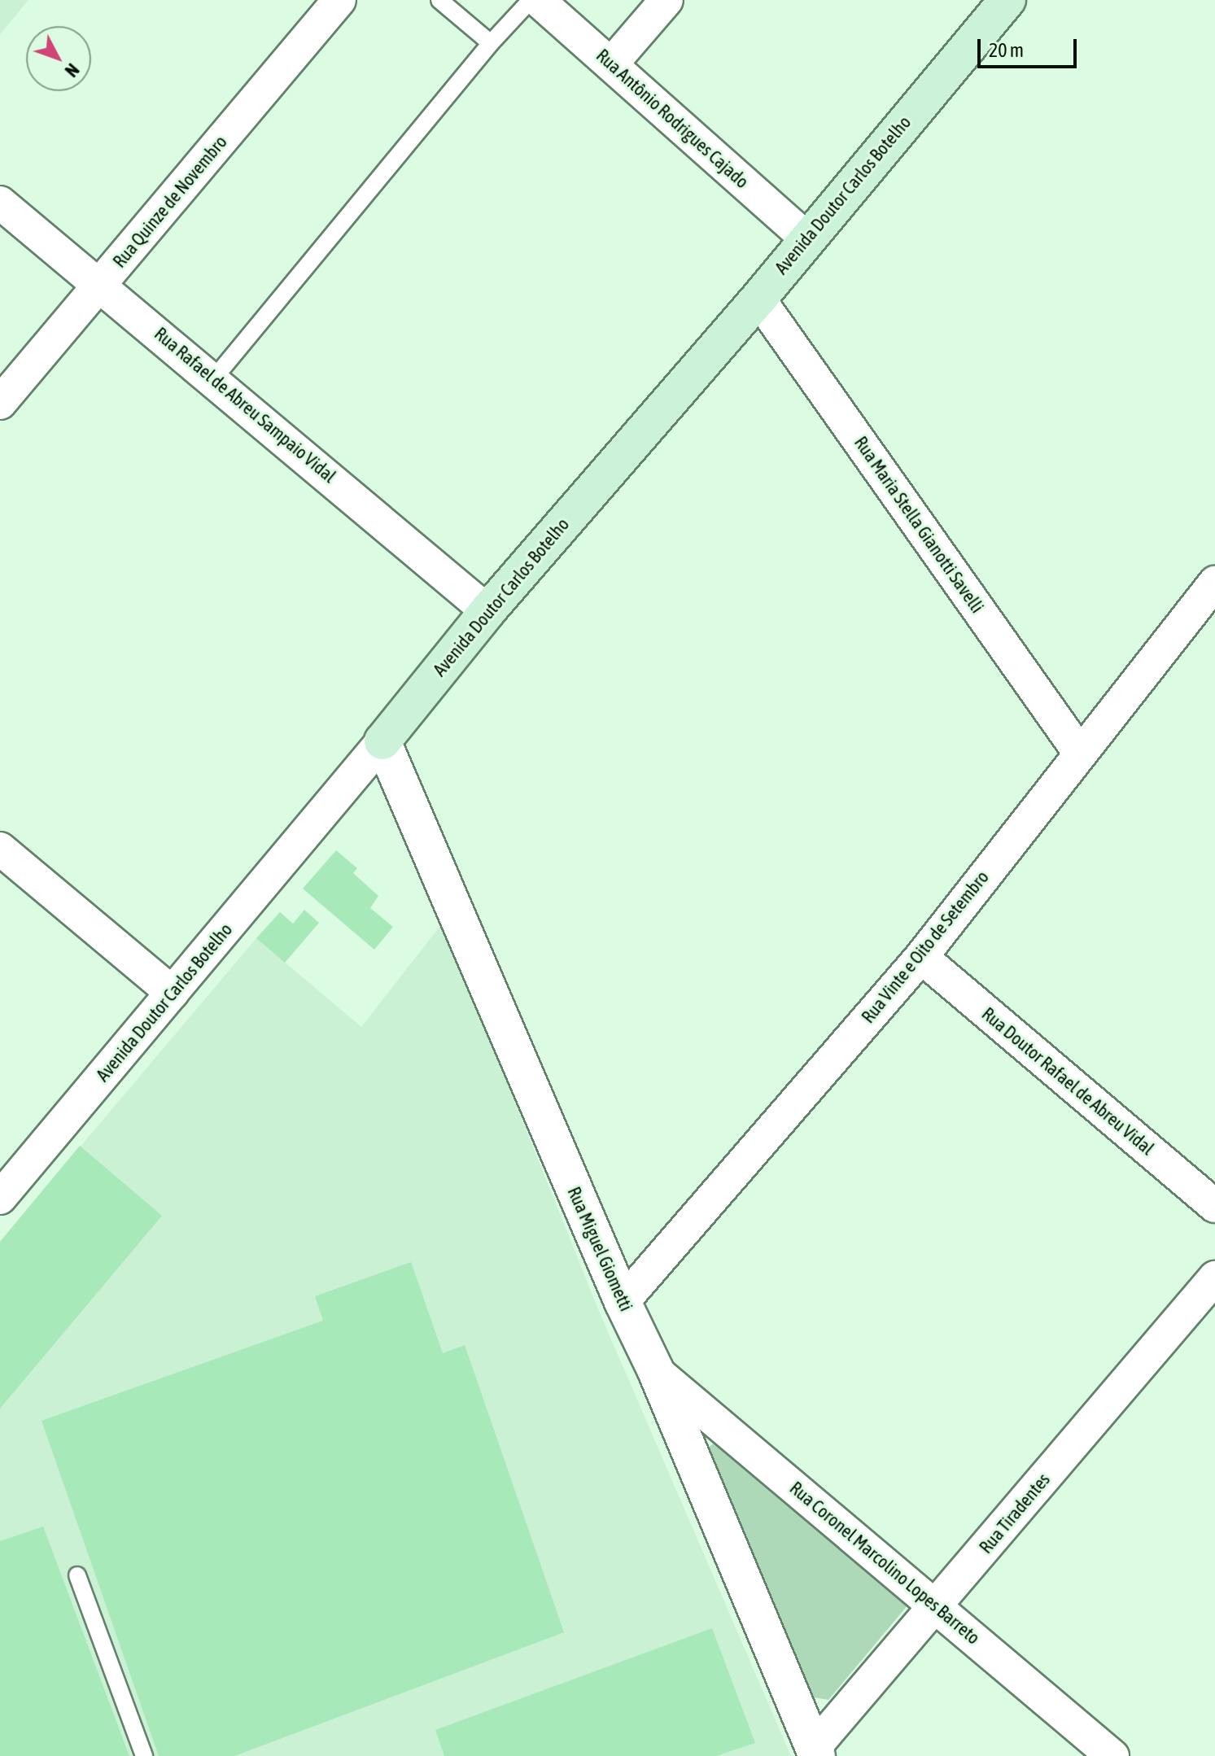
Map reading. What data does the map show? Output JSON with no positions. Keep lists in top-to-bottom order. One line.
{"streets":{"main road":["Avenida Doutor Carlos Botelho"],"street":["Rua Antônio Rodrigues Cajado","Rua Quinze de Novembro","Rua Rafael de Abreu Sampaio Vidal","Rua Maria Stella Gianotti Savelli","Rua Vinte e Oito de Setembro","Rua Doutor Rafael de Abreu Vidal","Rua Miguel Giometti","Rua Tiradentes","Rua Coronel Marcolino Lopes Barreto"]},"crossings":[["Rua Antônio Rodrigues Cajado","Avenida Doutor Carlos Botelho"],["Avenida Doutor Carlos Botelho","Rua Rafael de Abreu Sampaio Vidal"],["Avenida Doutor Carlos Botelho","Rua Maria Stella Gianotti Savelli"],["Avenida Doutor Carlos Botelho","Rua Miguel Giometti"],["Rua Quinze de Novembro","Rua Rafael de Abreu Sampaio Vidal"],["Rua Maria Stella Gianotti Savelli","Rua Vinte e Oito de Setembro"],["Rua Vinte e Oito de Setembro","Rua Doutor Rafael de Abreu Vidal"],["Rua Vinte e Oito de Setembro","Rua Miguel Giometti"],["Rua Miguel Giometti","Rua Tiradentes"],["Rua Miguel Giometti","Rua Coronel Marcolino Lopes Barreto"],["Rua Tiradentes","Rua Coronel Marcolino Lopes Barreto"]],"scale_bar":"20 m","north":"bottom right"}
